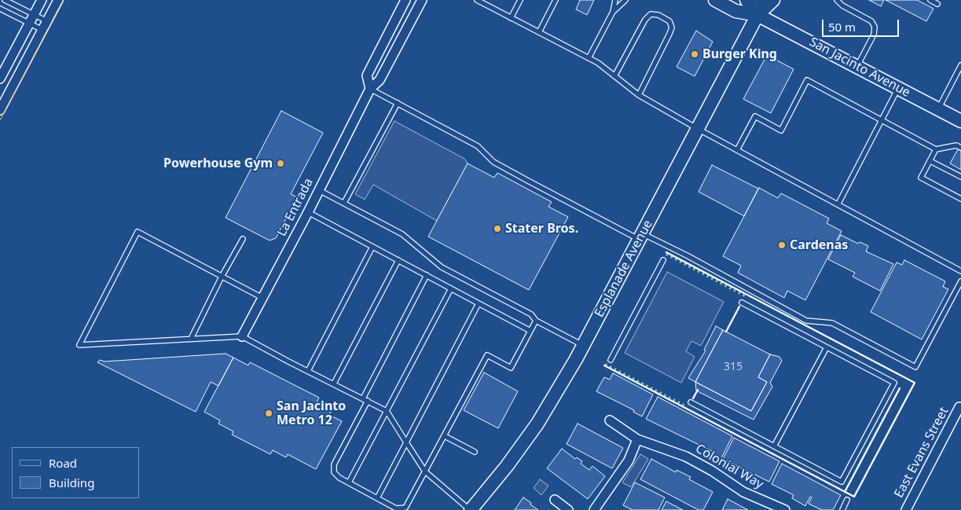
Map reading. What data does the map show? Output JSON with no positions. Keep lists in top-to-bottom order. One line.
{"streets":{"main road":["San Jacinto Avenue","Esplanade Avenue"],"street":["La Entrada","East Evans Street","Colonial Way"]},"crossings":[["San Jacinto Avenue","Esplanade Avenue"]],"places":["Burger King","Powerhouse Gym","Stater Bros.","Cardenas","San Jacinto Metro 12"],"house_numbers":["315"],"legend":["Road","Building"],"scale_bar":"50 m"}
